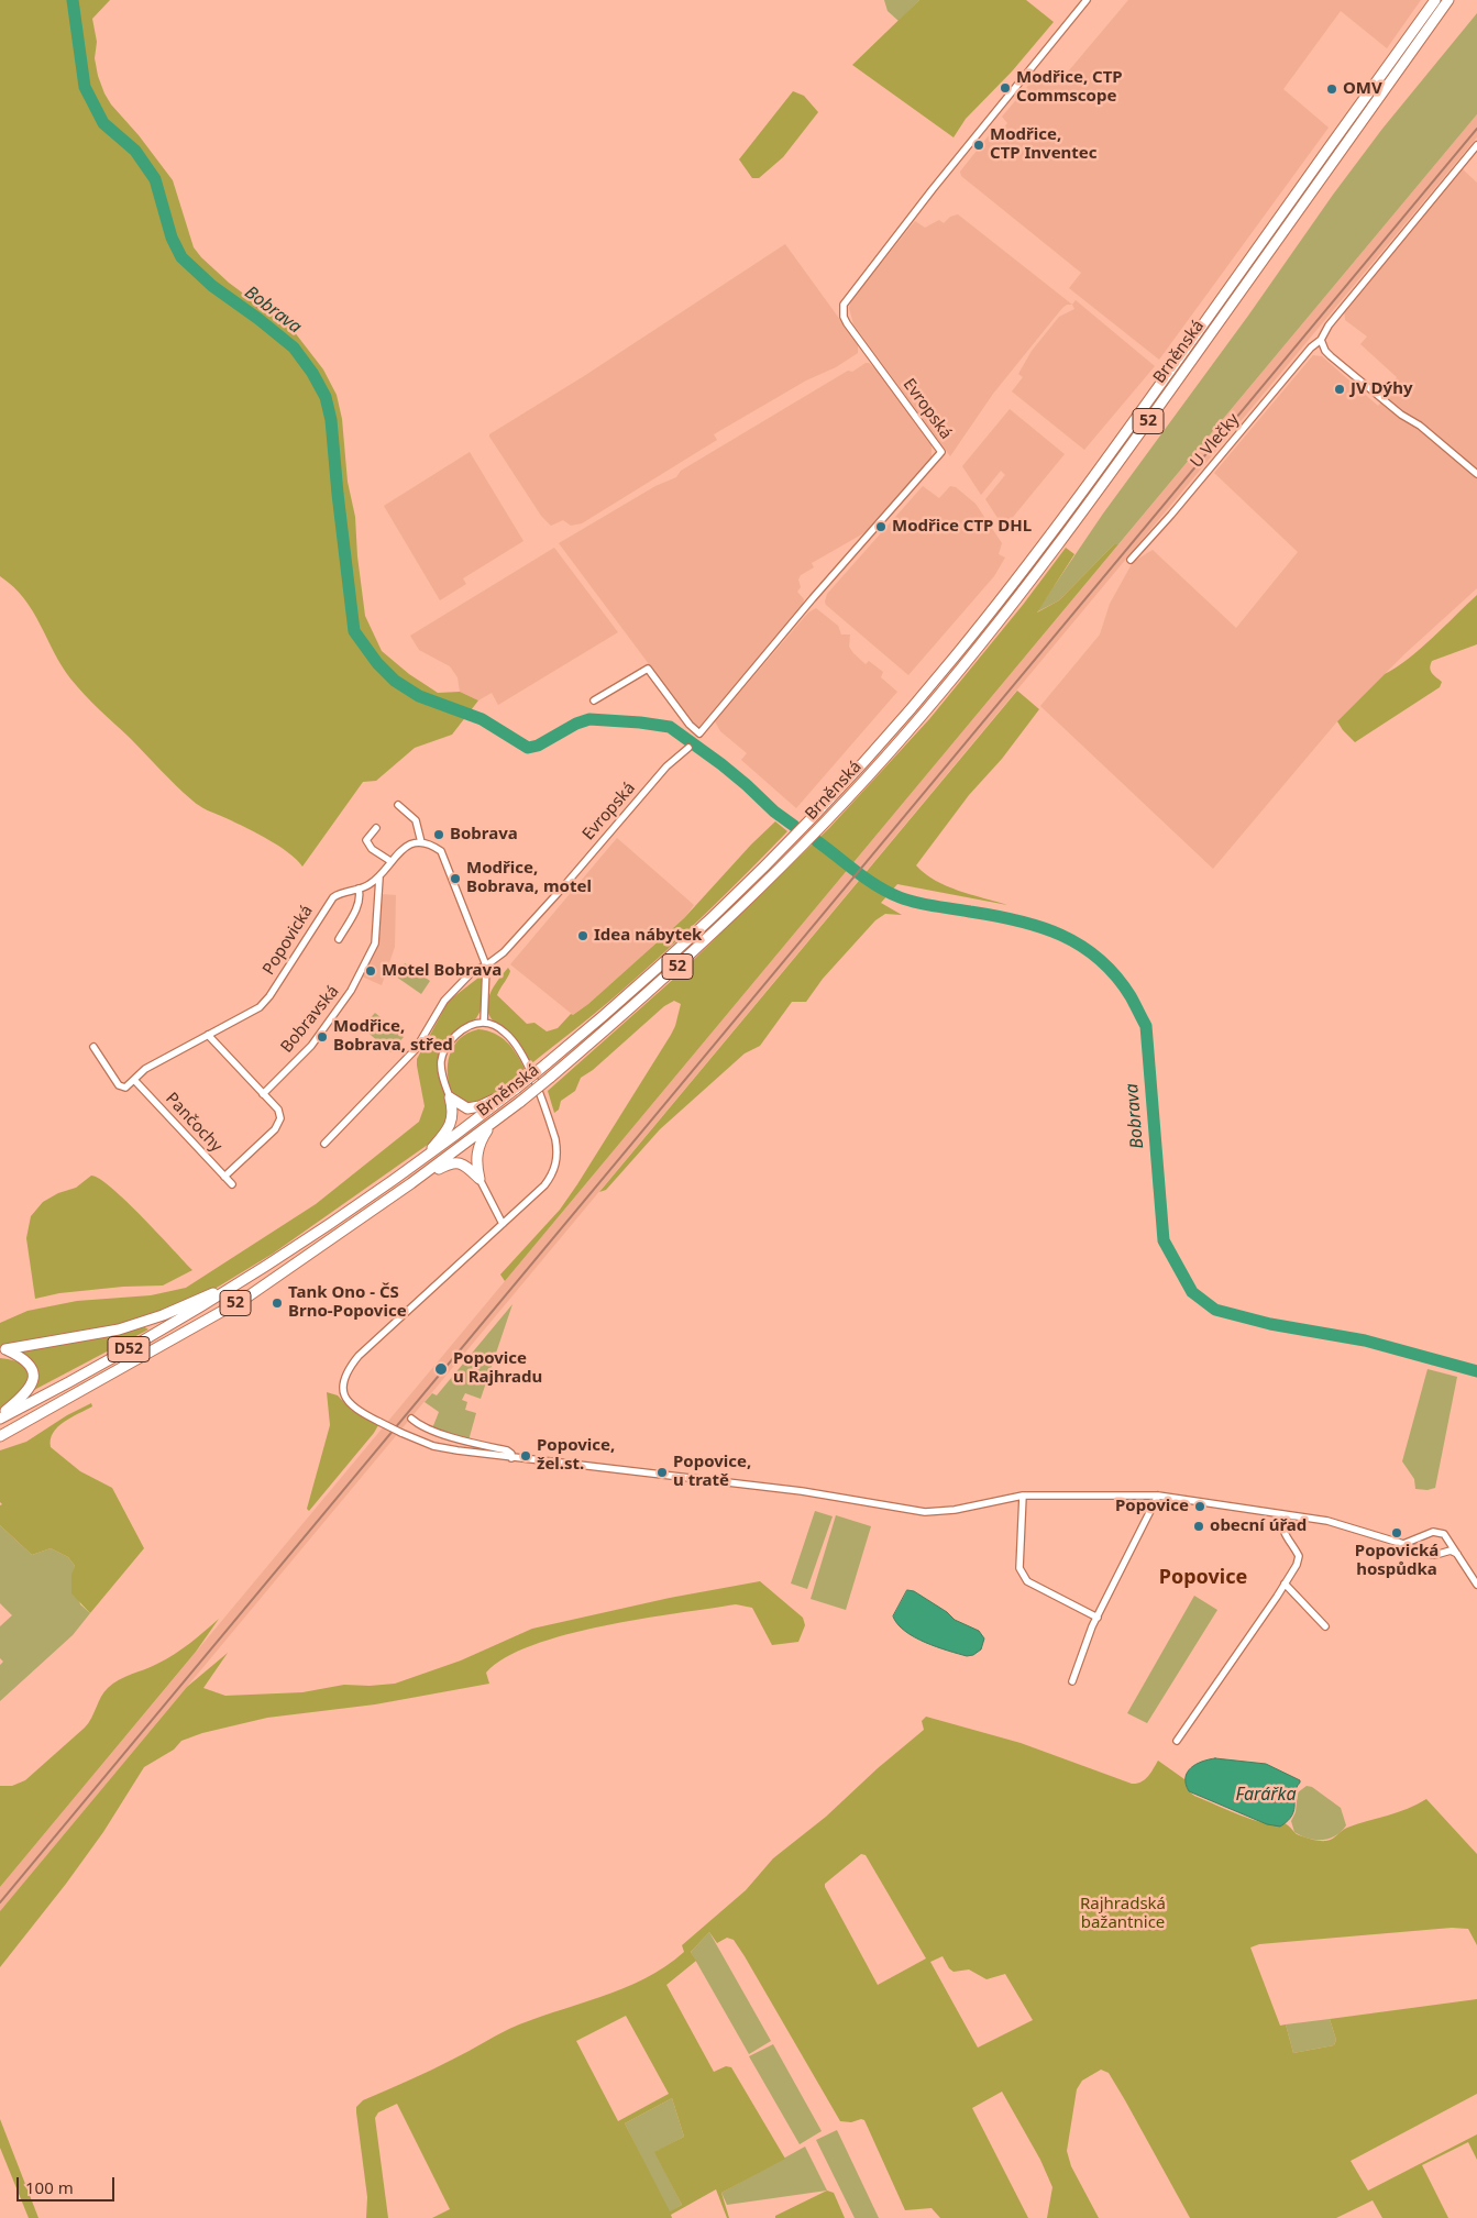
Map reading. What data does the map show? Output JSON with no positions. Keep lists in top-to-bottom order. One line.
{"streets":{"highway":["Brněnská","52","D52"],"street":["Evropská","U Vlečky","Popovická","Bobravská","Pančochy"]},"crossings":[["Brněnská","D52"],["Popovická","Bobravská"],["Popovická","Pančochy"]],"districts":["Popovice"],"water":["Bobrava","Farářka"],"parks":["Rajhradská bažantnice"],"places":["Modřice, CTP Commscope","OMV","Modřice, CTP Inventec","JV Dýhy","Modřice CTP DHL","Bobrava","Modřice, Bobrava, motel","Idea nábytek","Motel Bobrava","Modřice, Bobrava, střed","Tank Ono - ČS Brno-Popovice","Popovice u Rajhradu","Popovice, žel.st.","Popovice, u tratě","Popovice","obecní úřad","Popovická hospůdka"],"scale_bar":"100 m"}
